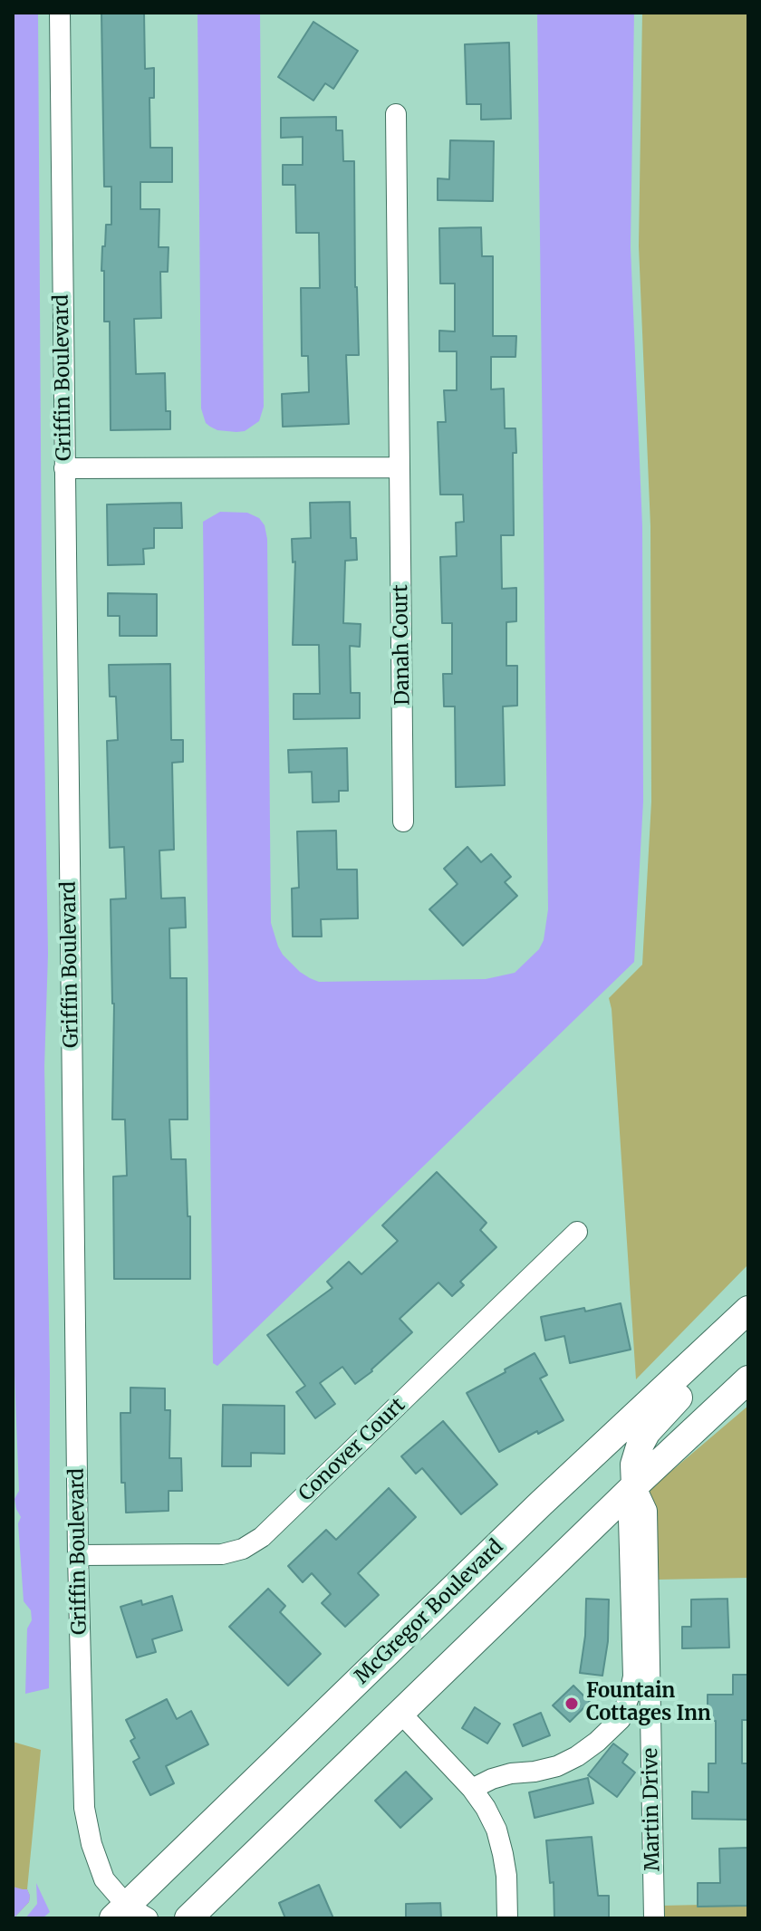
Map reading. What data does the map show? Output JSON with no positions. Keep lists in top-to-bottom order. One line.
{"streets":{"main road":["McGregor Boulevard"],"street":["Griffin Boulevard","Danah Court","Conover Court","Martin Drive"]},"crossings":[["Griffin Boulevard","Conover Court"],["Griffin Boulevard","McGregor Boulevard"]],"places":["Fountain Cottages Inn"]}
